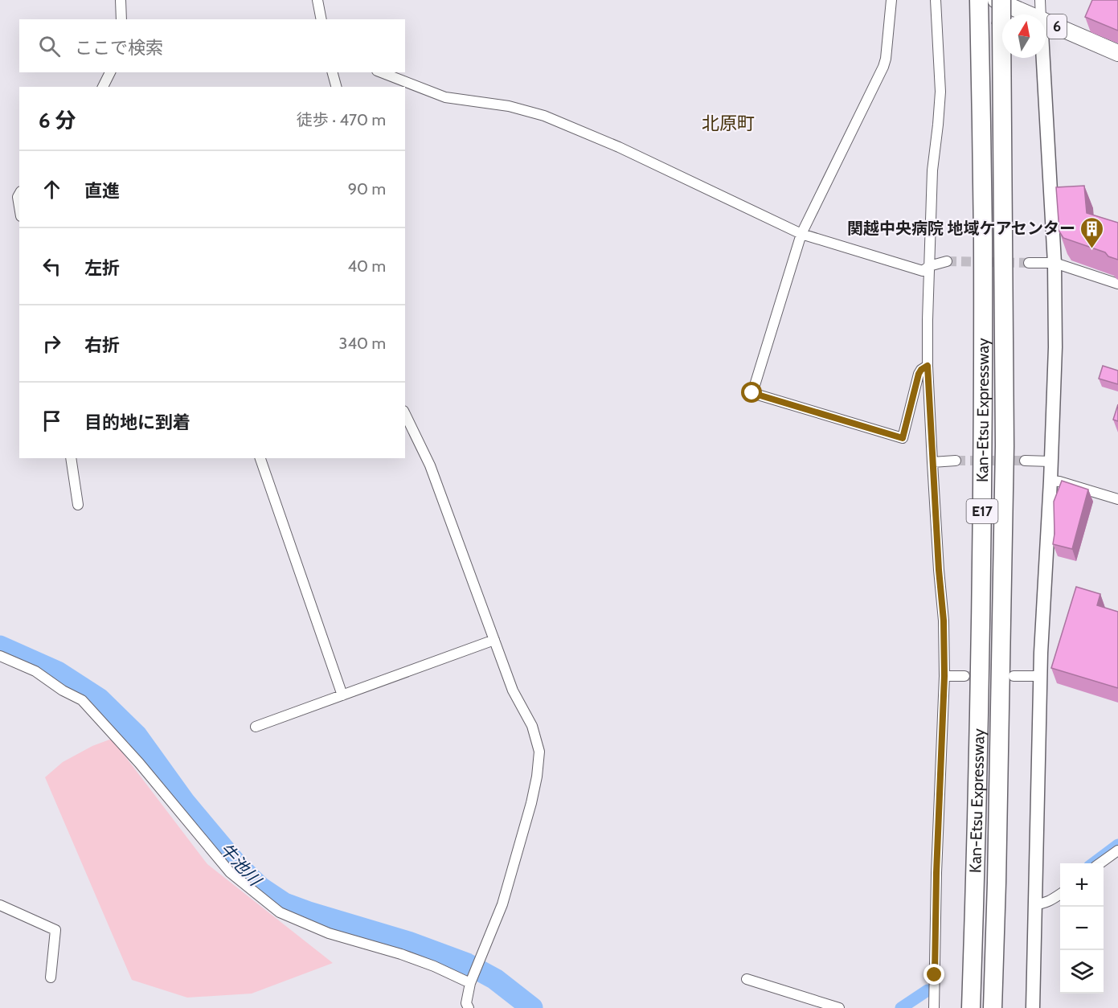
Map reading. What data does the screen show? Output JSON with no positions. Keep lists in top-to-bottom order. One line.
{"streets":{"highway":["Kan-Etsu Expressway","E17"],"main road":["6"]},"districts":["北原町"],"water":["牛池川"],"places":{"building":["関越中央病院 地域ケアセンター"]},"north":"top","page":{"search":"ここで検索","heading":["6 分","徒歩 · 470 m"],"list":[["直進","90 m"],["左折","40 m"],["右折","340 m"],"目的地に到着"],"map_buttons":["+","−"]}}
